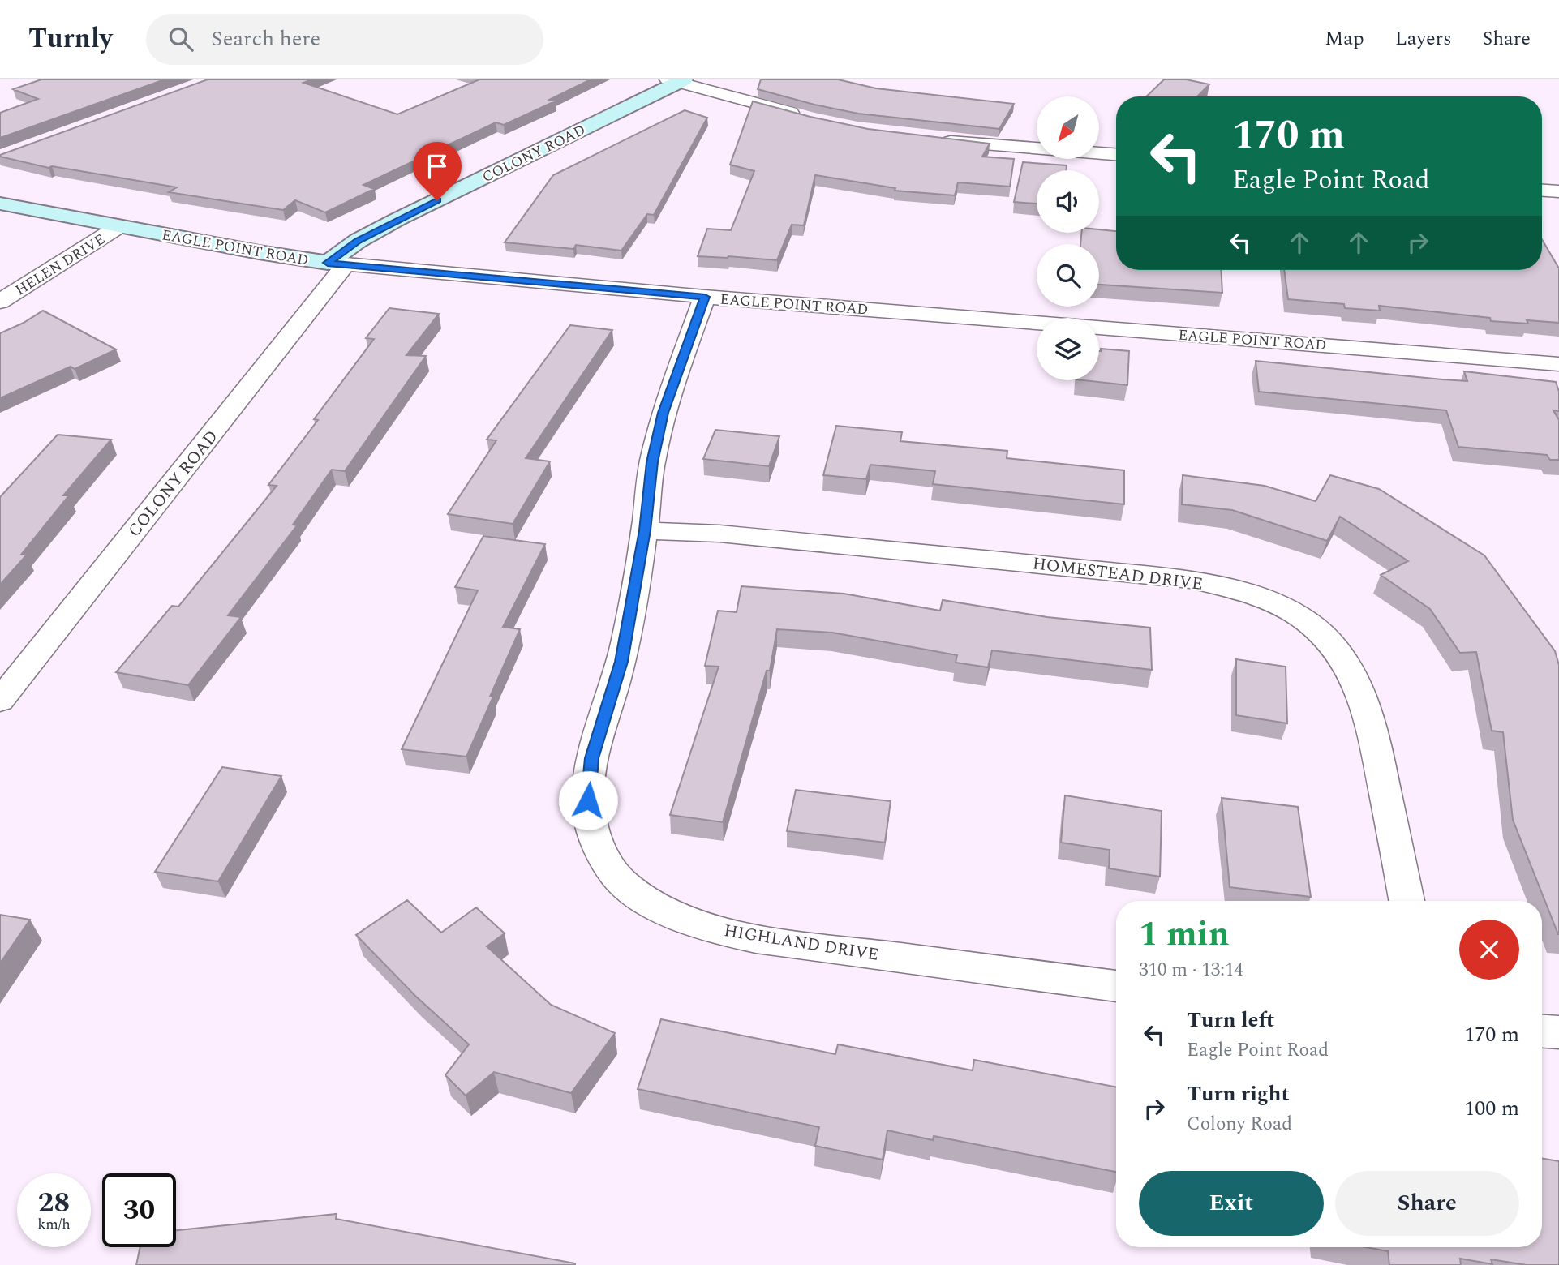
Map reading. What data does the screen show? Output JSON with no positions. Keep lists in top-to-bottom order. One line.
{"streets":{"street":["COLONY ROAD","EAGLE POINT ROAD","HELEN DRIVE","HOMESTEAD DRIVE","HIGHLAND DRIVE"]},"crossings":[["COLONY ROAD","EAGLE POINT ROAD"],["EAGLE POINT ROAD","HELEN DRIVE"],["EAGLE POINT ROAD","HIGHLAND DRIVE"],["HOMESTEAD DRIVE","HIGHLAND DRIVE"]],"north":"bottom left","page":{"header":"Turnly","search":"Search here","nav":["Map","Layers","Share"],"turn":["170 m","Eagle Point Road"],"heading":["1 min","310 m · 13:14"],"list":[{"name":"Turn left","note":"Eagle Point Road","value":"170 m"},{"name":"Turn right","note":"Colony Road","value":"100 m"}],"buttons":["Exit","Share"],"speed":"28 km/h","limit":"30"}}
